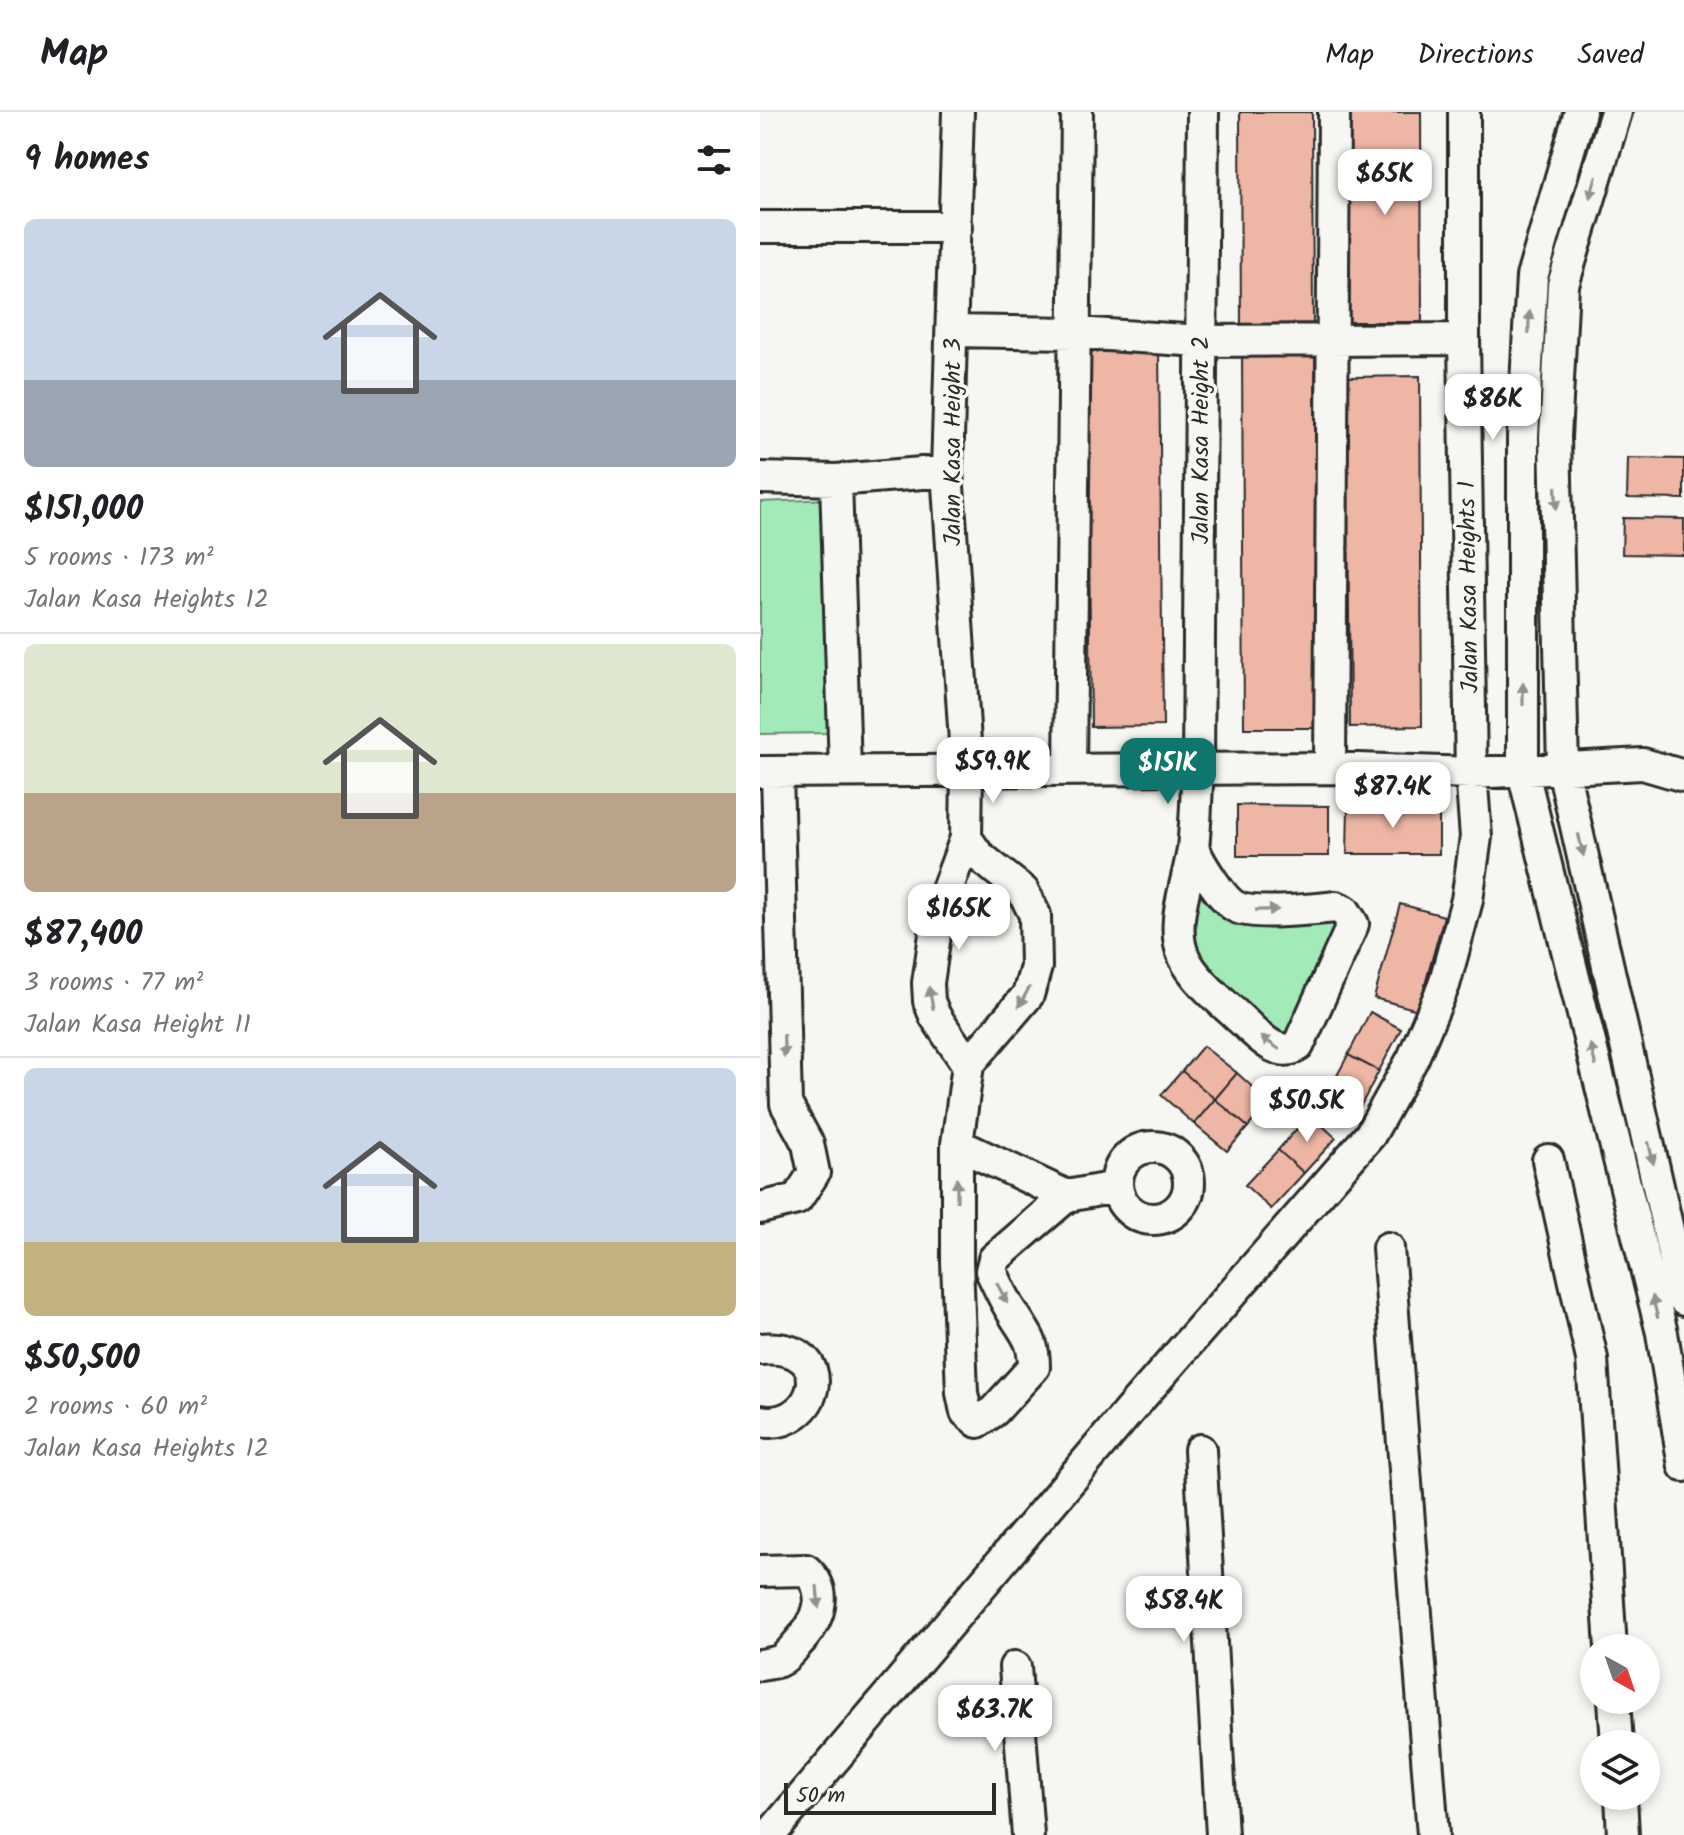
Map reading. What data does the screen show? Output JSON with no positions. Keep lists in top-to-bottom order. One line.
{"streets":{"street":["Jalan Kasa Height 2","Jalan Kasa Height 3","Jalan Kasa Heights 1"]},"scale_bar":"50 m","north":"bottom right","page":{"header":"Map","nav":["Map","Directions","Saved"],"heading":"9 homes","price":["$65K","$86K","$59.9K","$151K","$87.4K","$165K","$50.5K","$58.4K","$63.7K"],"list":[{"name":"$151,000","note":"5 rooms · 173 m² · Jalan Kasa Heights 12"},{"name":"$87,400","note":"3 rooms · 77 m² · Jalan Kasa Height 11"},{"name":"$50,500","note":"2 rooms · 60 m² · Jalan Kasa Heights 12"}],"scale":"50 m"}}
